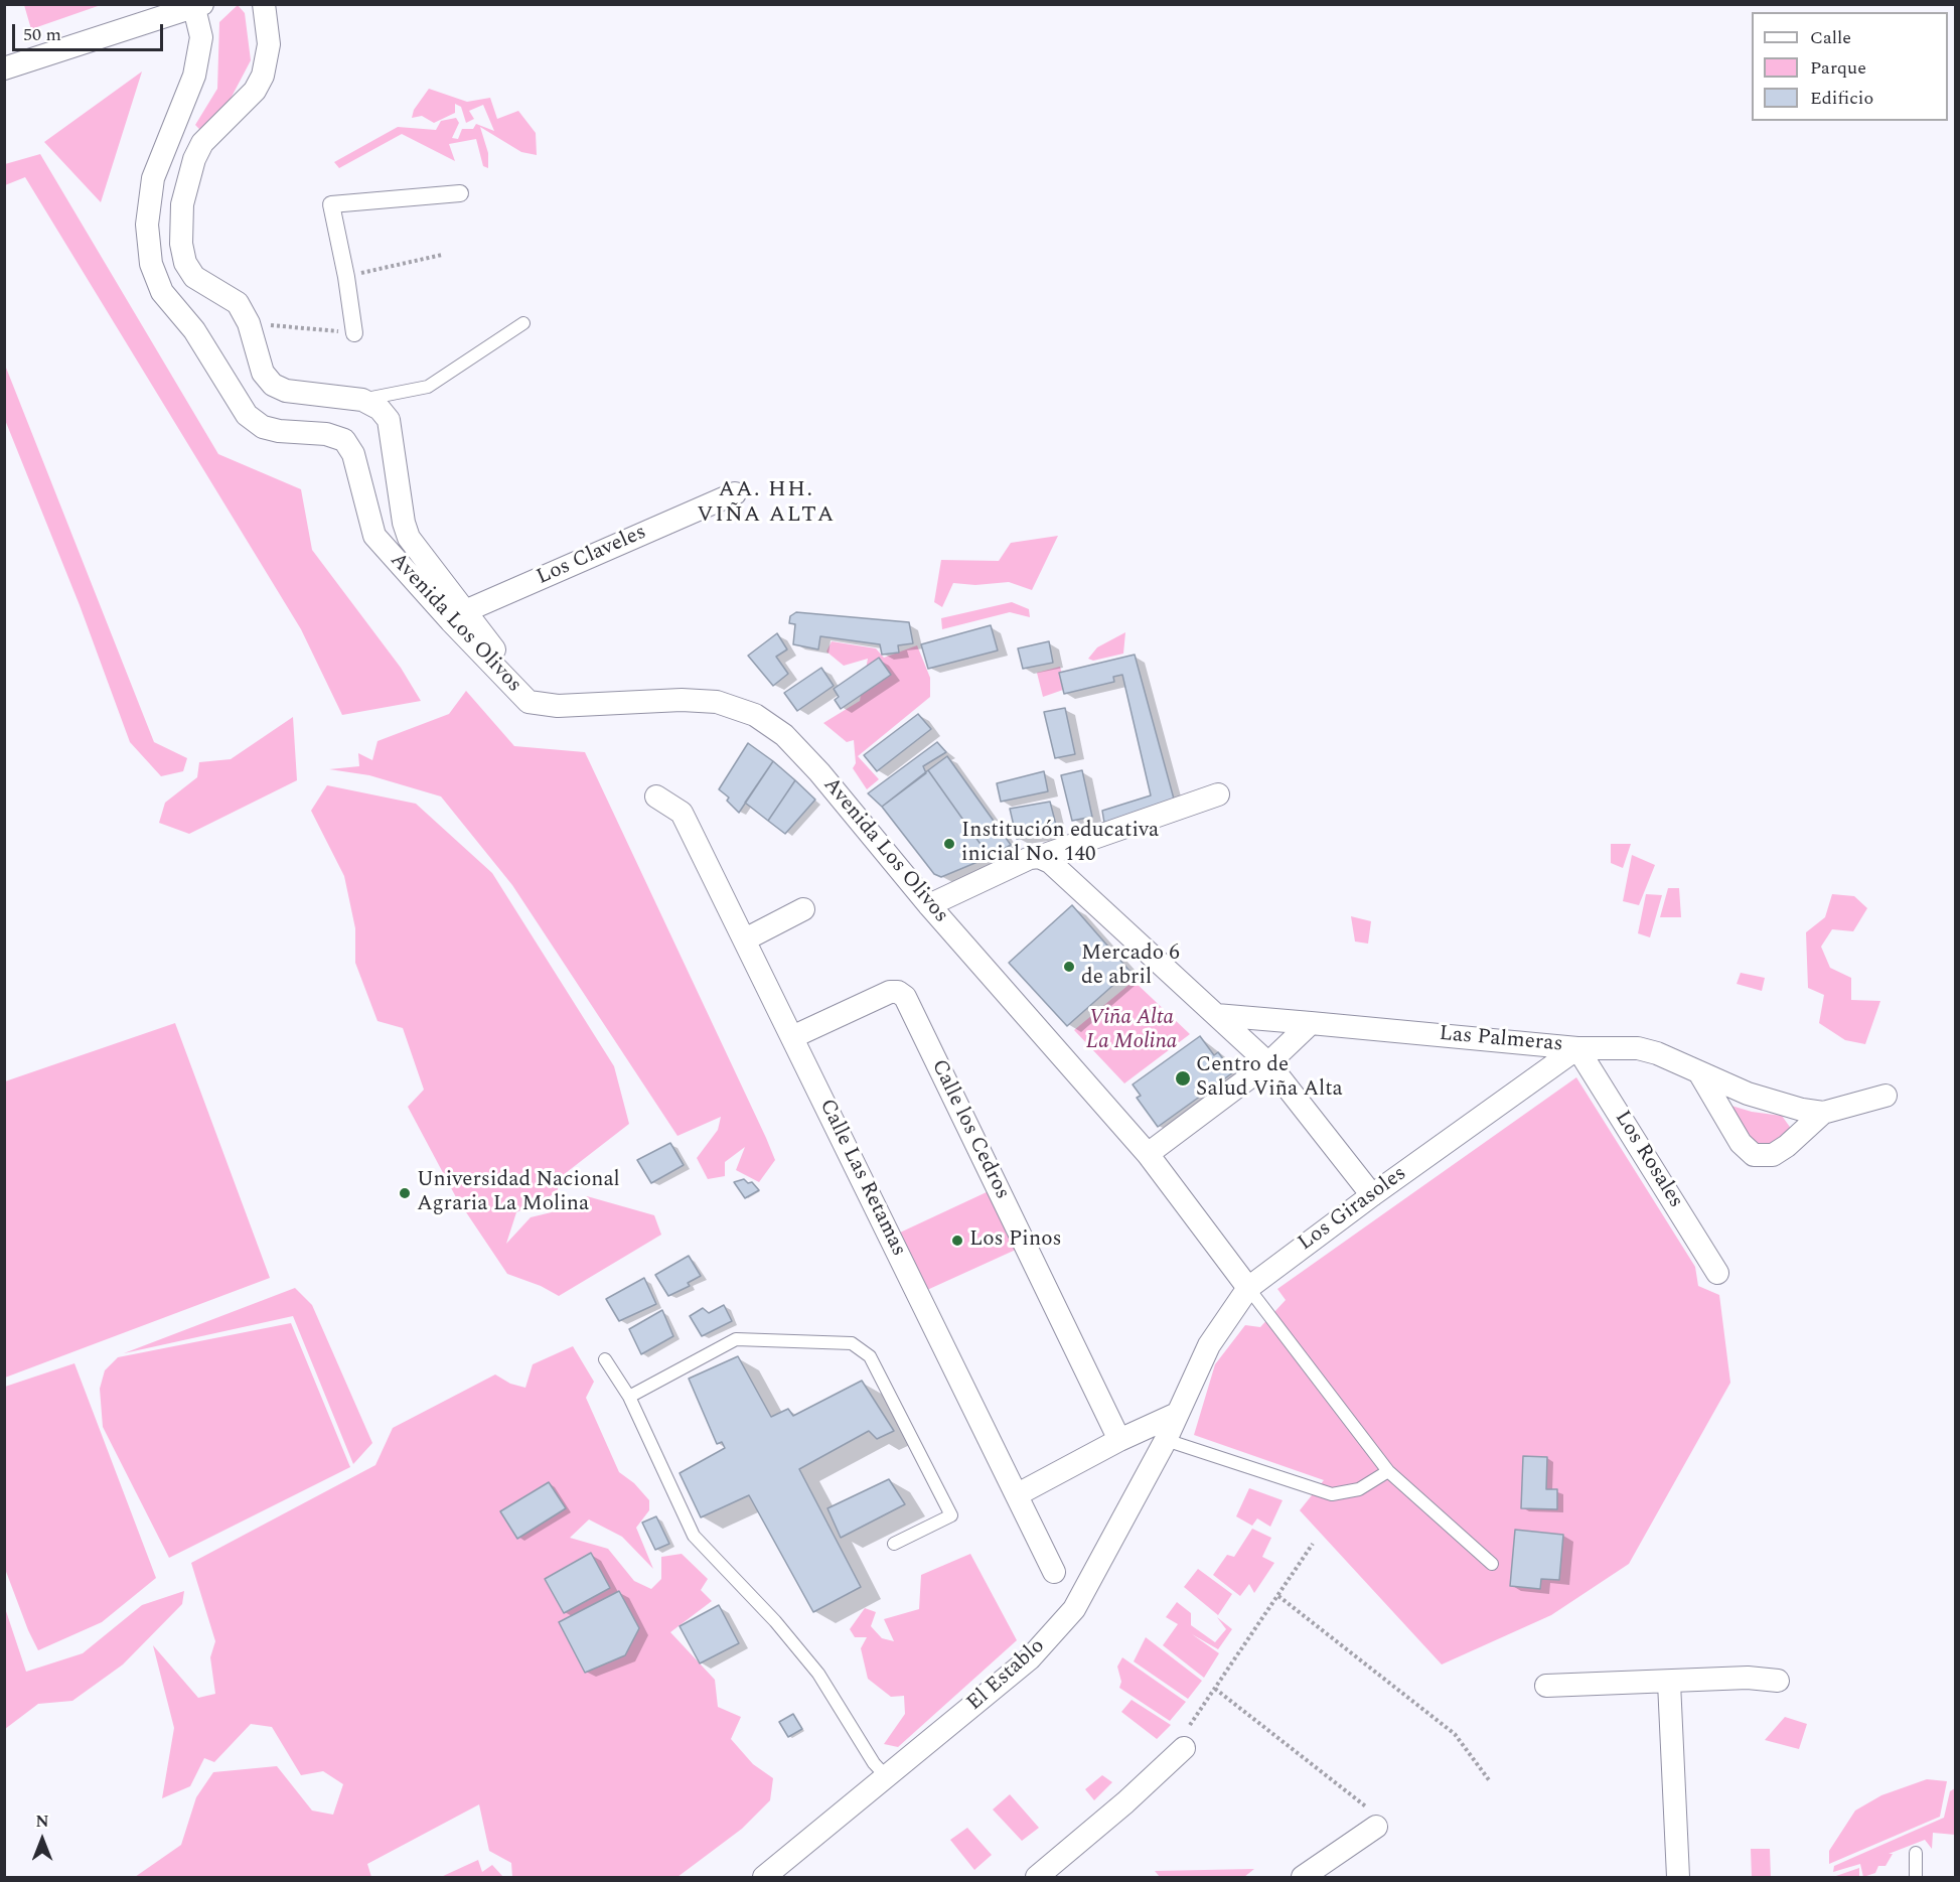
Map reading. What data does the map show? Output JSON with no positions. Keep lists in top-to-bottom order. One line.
{"streets":{"street":["Los Claveles","Avenida Los Olivos","Las Palmeras","Calle los Cedros","Los Rosales","Calle Las Retamas","Los Girasoles","El Establo"]},"crossings":[["Los Claveles","Avenida Los Olivos"],["Avenida Los Olivos","Los Girasoles"],["Las Palmeras","Los Rosales"],["Las Palmeras","Los Girasoles"],["Calle los Cedros","Calle Las Retamas"],["Los Rosales","Los Girasoles"],["Los Girasoles","El Establo"]],"districts":["AA. HH. VIÑA ALTA"],"parks":["Viña Alta La Molina"],"places":["Institución educativa inicial No. 140","Mercado 6 de abril","Centro de Salud Viña Alta","Universidad Nacional Agraria La Molina","Los Pinos"],"legend":["Calle","Parque","Edificio"],"scale_bar":"50 m","north":"top"}
